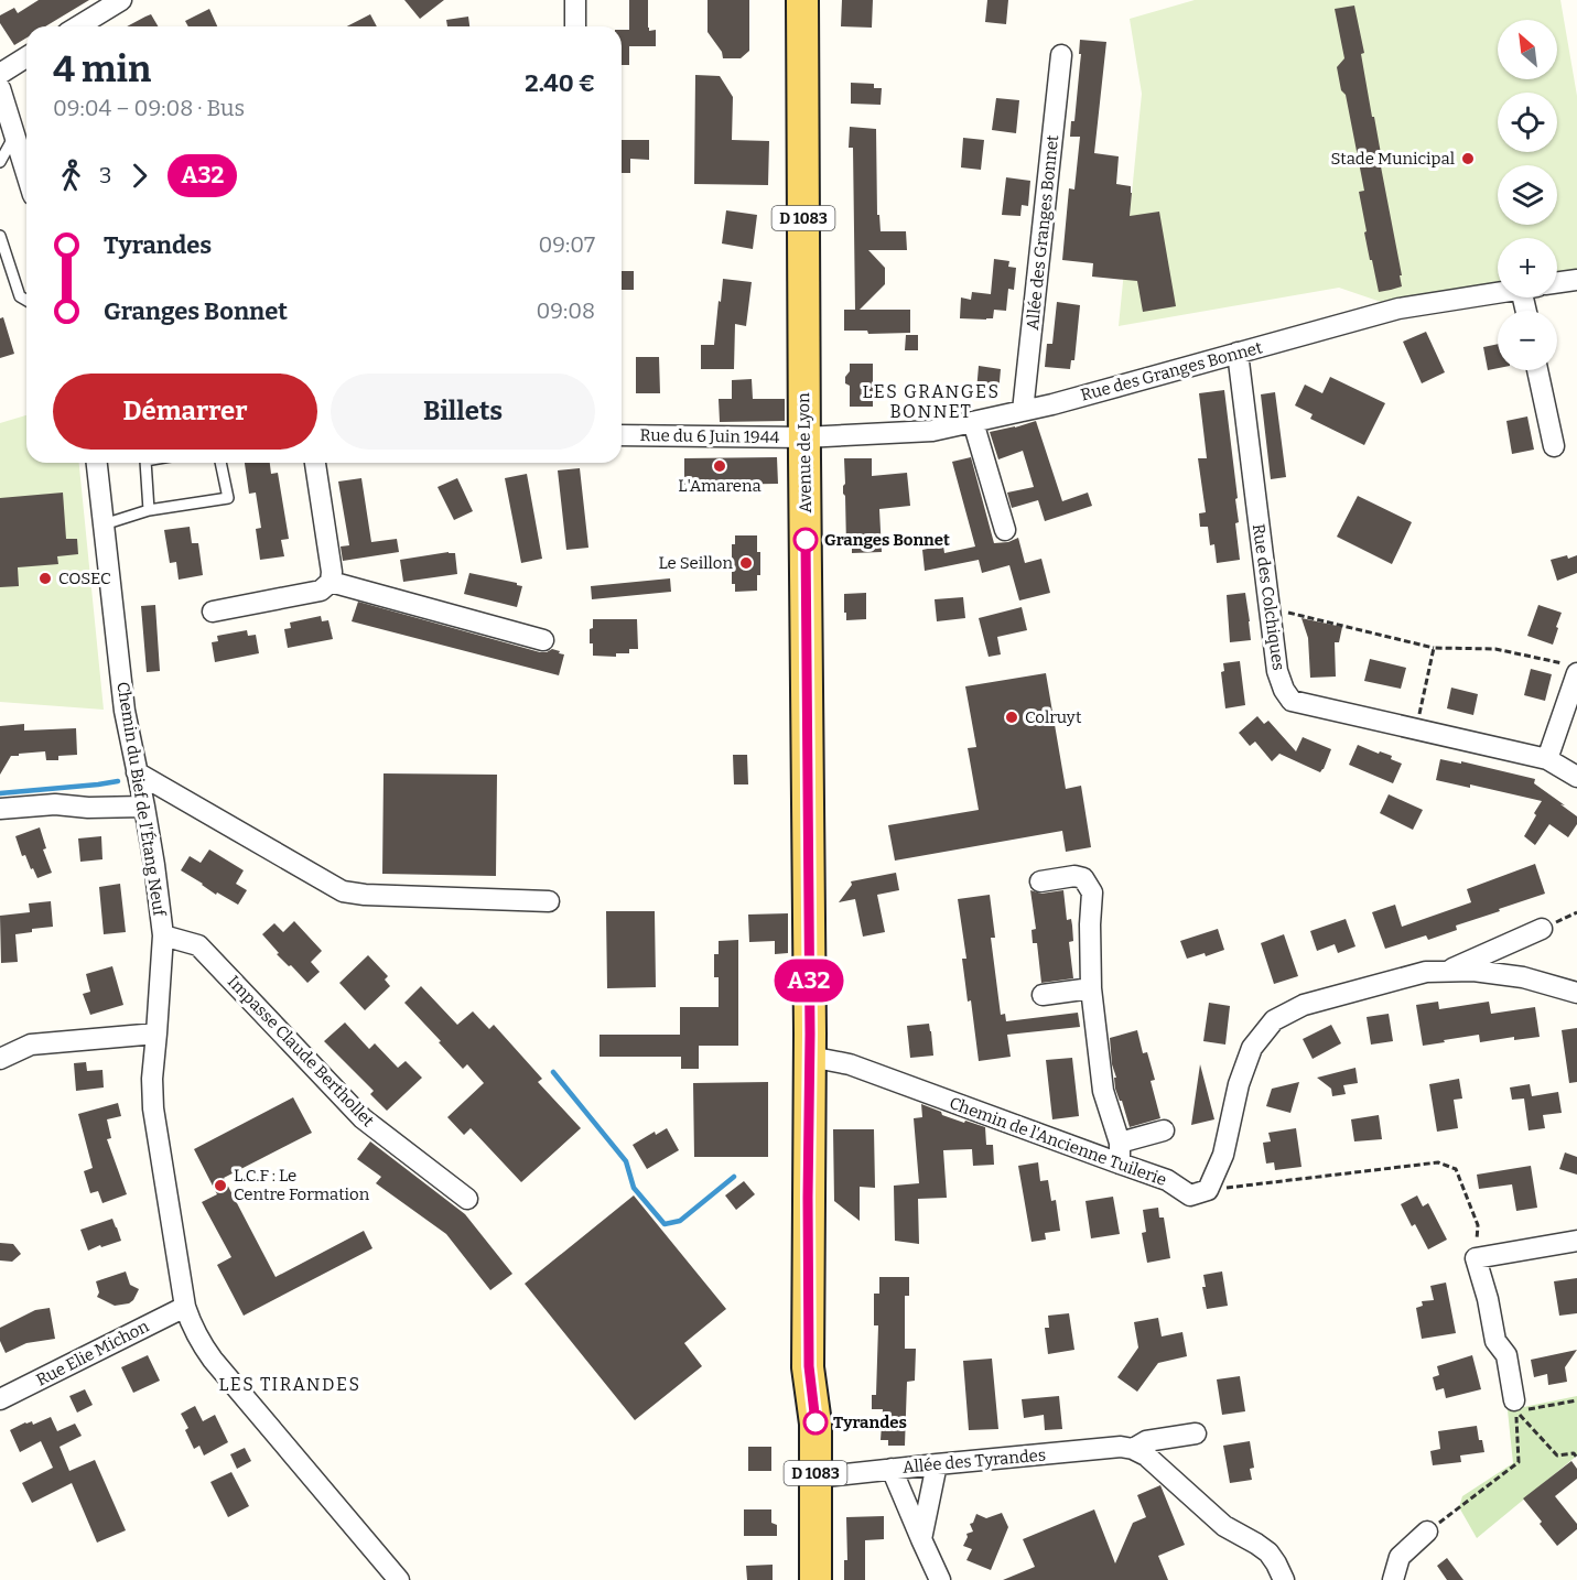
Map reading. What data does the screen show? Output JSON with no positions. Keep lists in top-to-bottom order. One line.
{"streets":{"main road":["D 1083","Avenue de Lyon"],"street":["Allée des Granges Bonnet","Rue des Granges Bonnet","Rue du 6 Juin 1944","Rue des Colchiques","Chemin du Bief de l'Étang Neuf","Impasse Claude Berthollet","Chemin de l'Ancienne Tuilerie","Rue Elie Michon","Allée des Tyrandes"]},"crossings":[["Allée des Granges Bonnet","Rue des Granges Bonnet"],["Rue des Granges Bonnet","Rue du 6 Juin 1944"],["Rue des Granges Bonnet","Avenue de Lyon"],["Rue des Granges Bonnet","Rue des Colchiques"],["Rue du 6 Juin 1944","Avenue de Lyon"],["Avenue de Lyon","Chemin de l'Ancienne Tuilerie"],["Avenue de Lyon","Allée des Tyrandes"],["Chemin du Bief de l'Étang Neuf","Impasse Claude Berthollet"],["Chemin du Bief de l'Étang Neuf","Rue Elie Michon"]],"districts":["LES GRANGES BONNET","LES TIRANDES"],"places":["Stade Municipal","L'Amarena","Granges Bonnet","Le Seillon","COSEC","Colruyt","L.C.F : Le Centre Formation","Tyrandes"],"lines":["bus line A32"],"north":"top left","page":{"on_map":"A32","map_buttons":["+","−"],"heading":["4 min","09:04 – 09:08 · Bus","2.40 €"],"legs":["3","A32"],"list":[{"name":"Tyrandes","value":"09:07"},{"name":"Granges Bonnet","value":"09:08"}],"buttons":["Démarrer","Billets"]}}
